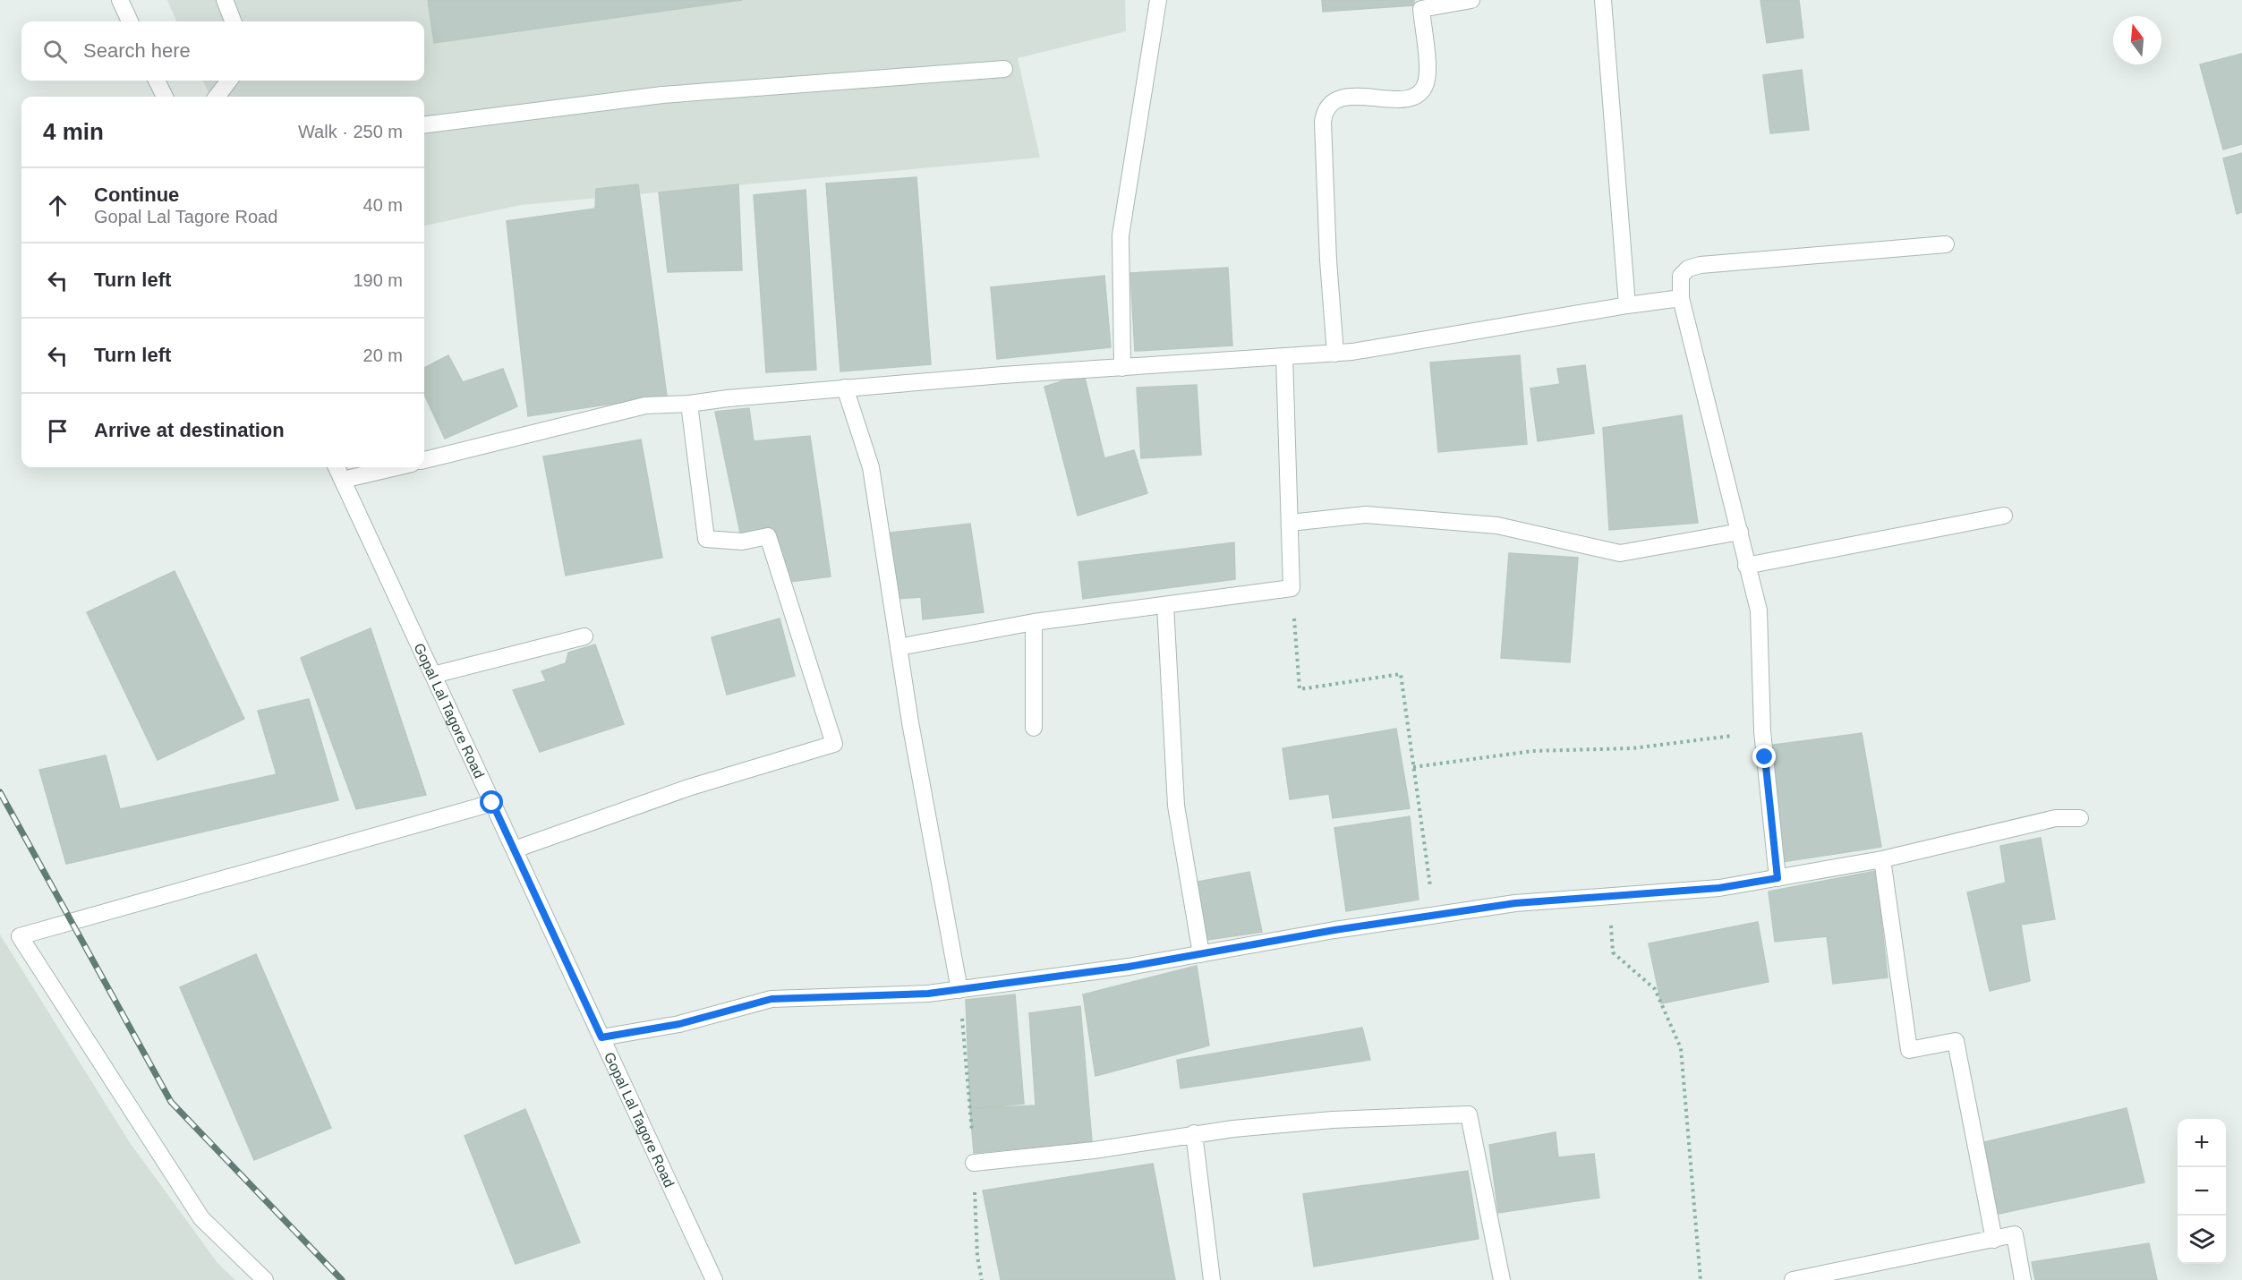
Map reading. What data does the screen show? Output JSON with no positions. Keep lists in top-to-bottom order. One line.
{"streets":{"street":["Gopal Lal Tagore Road"]},"north":"top","page":{"search":"Search here","heading":["4 min","Walk · 250 m"],"list":[["Continue","Gopal Lal Tagore Road","40 m"],["Turn left","190 m"],["Turn left","20 m"],"Arrive at destination"],"map_buttons":["+","−"]}}
